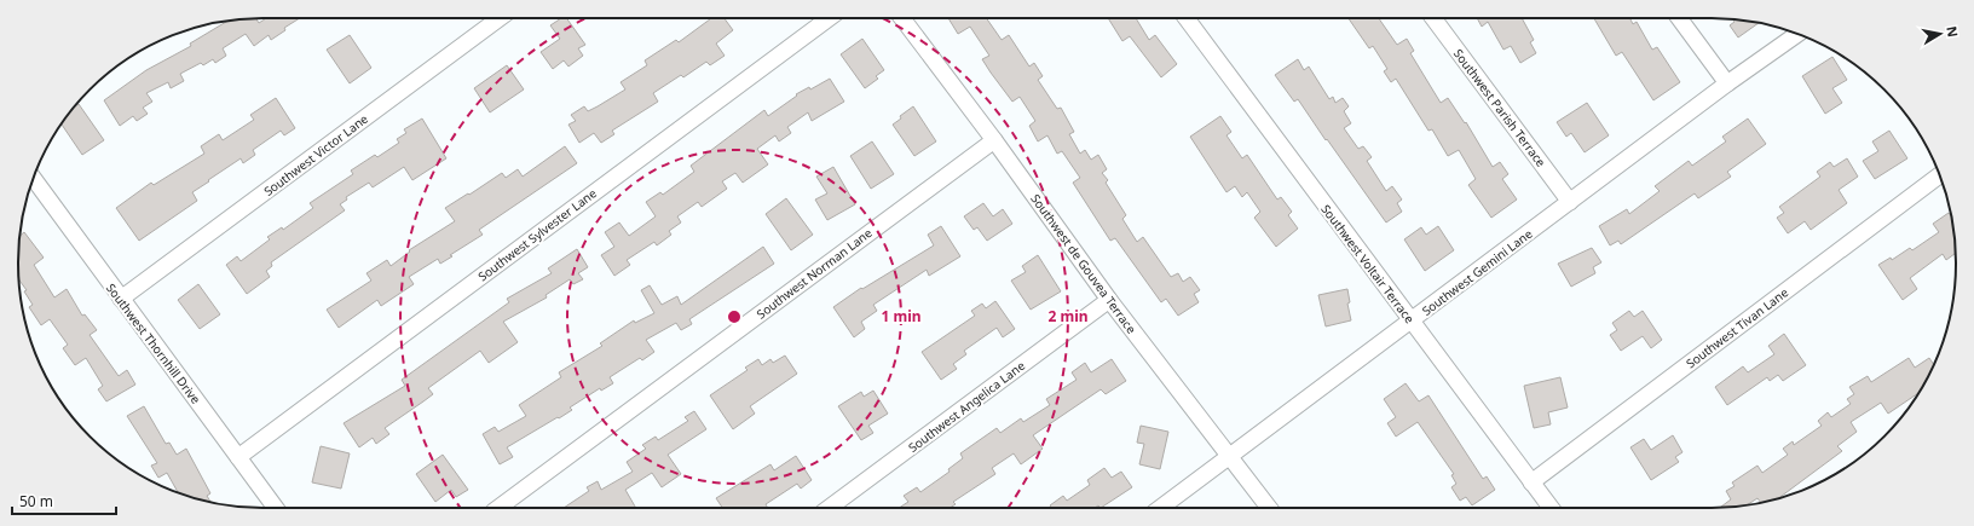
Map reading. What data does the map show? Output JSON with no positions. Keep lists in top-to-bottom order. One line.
{"streets":{"street":["Southwest Parish Terrace","Southwest Victor Lane","Southwest Sylvester Lane","Southwest de Gouvea Terrace","Southwest Voltair Terrace","Southwest Gemini Lane","Southwest Norman Lane","Southwest Tivan Lane","Southwest Thornhill Drive","Southwest Angelica Lane"]},"crossings":[["Southwest Parish Terrace","Southwest Gemini Lane"],["Southwest Victor Lane","Southwest Thornhill Drive"],["Southwest Sylvester Lane","Southwest Thornhill Drive"],["Southwest de Gouvea Terrace","Southwest Gemini Lane"],["Southwest de Gouvea Terrace","Southwest Norman Lane"],["Southwest de Gouvea Terrace","Southwest Angelica Lane"],["Southwest Voltair Terrace","Southwest Gemini Lane"],["Southwest Voltair Terrace","Southwest Tivan Lane"]],"scale_bar":"50 m","north":"right","rings":["1 min","2 min"]}
